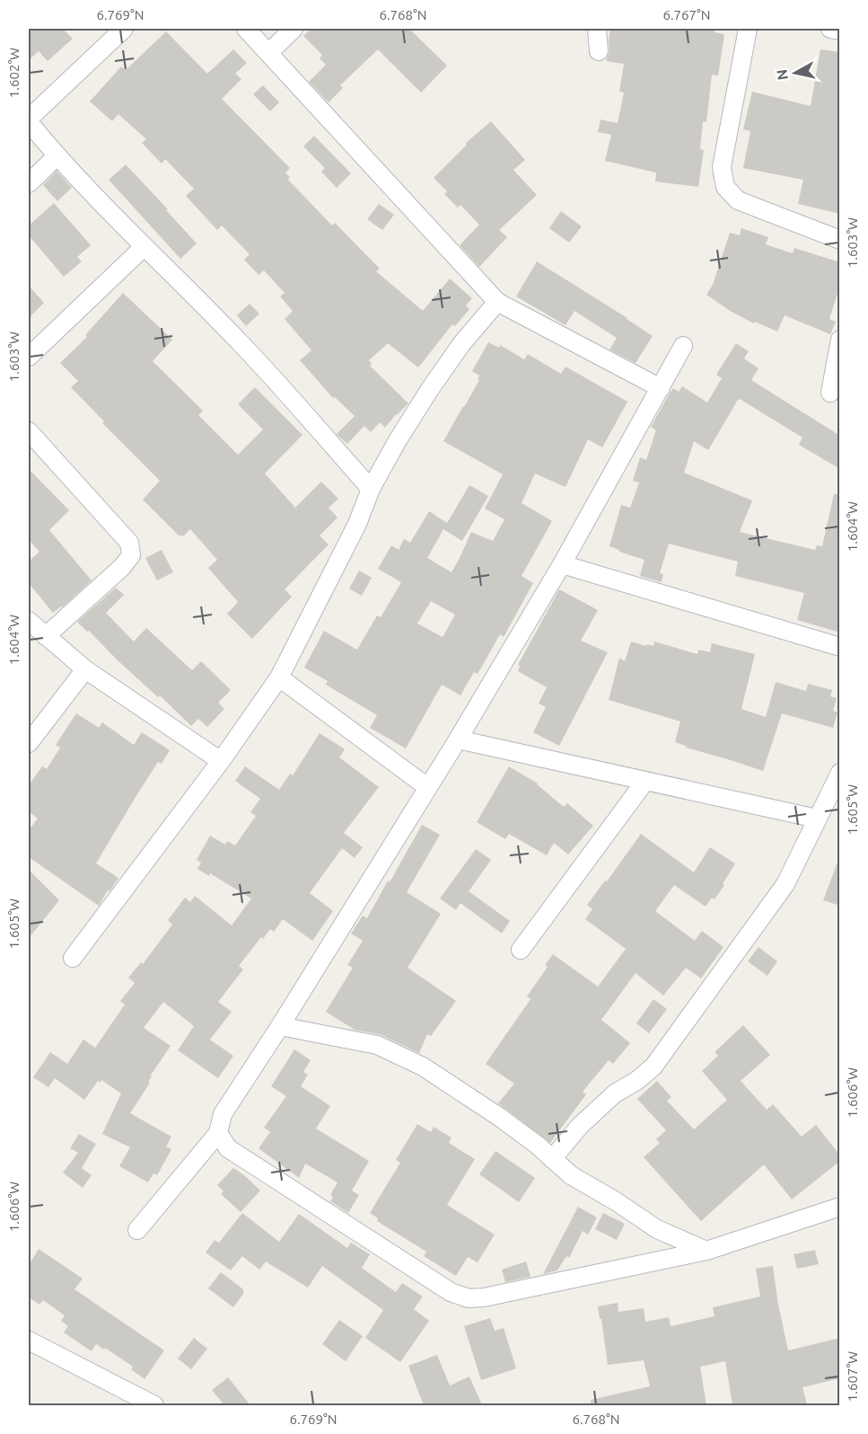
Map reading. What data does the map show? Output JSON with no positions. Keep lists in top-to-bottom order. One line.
{"north":"left","coordinates":["6.769°N","6.768°N","6.767°N","1.602°W","1.603°W","1.604°W","1.605°W","1.606°W","1.607°W"]}
